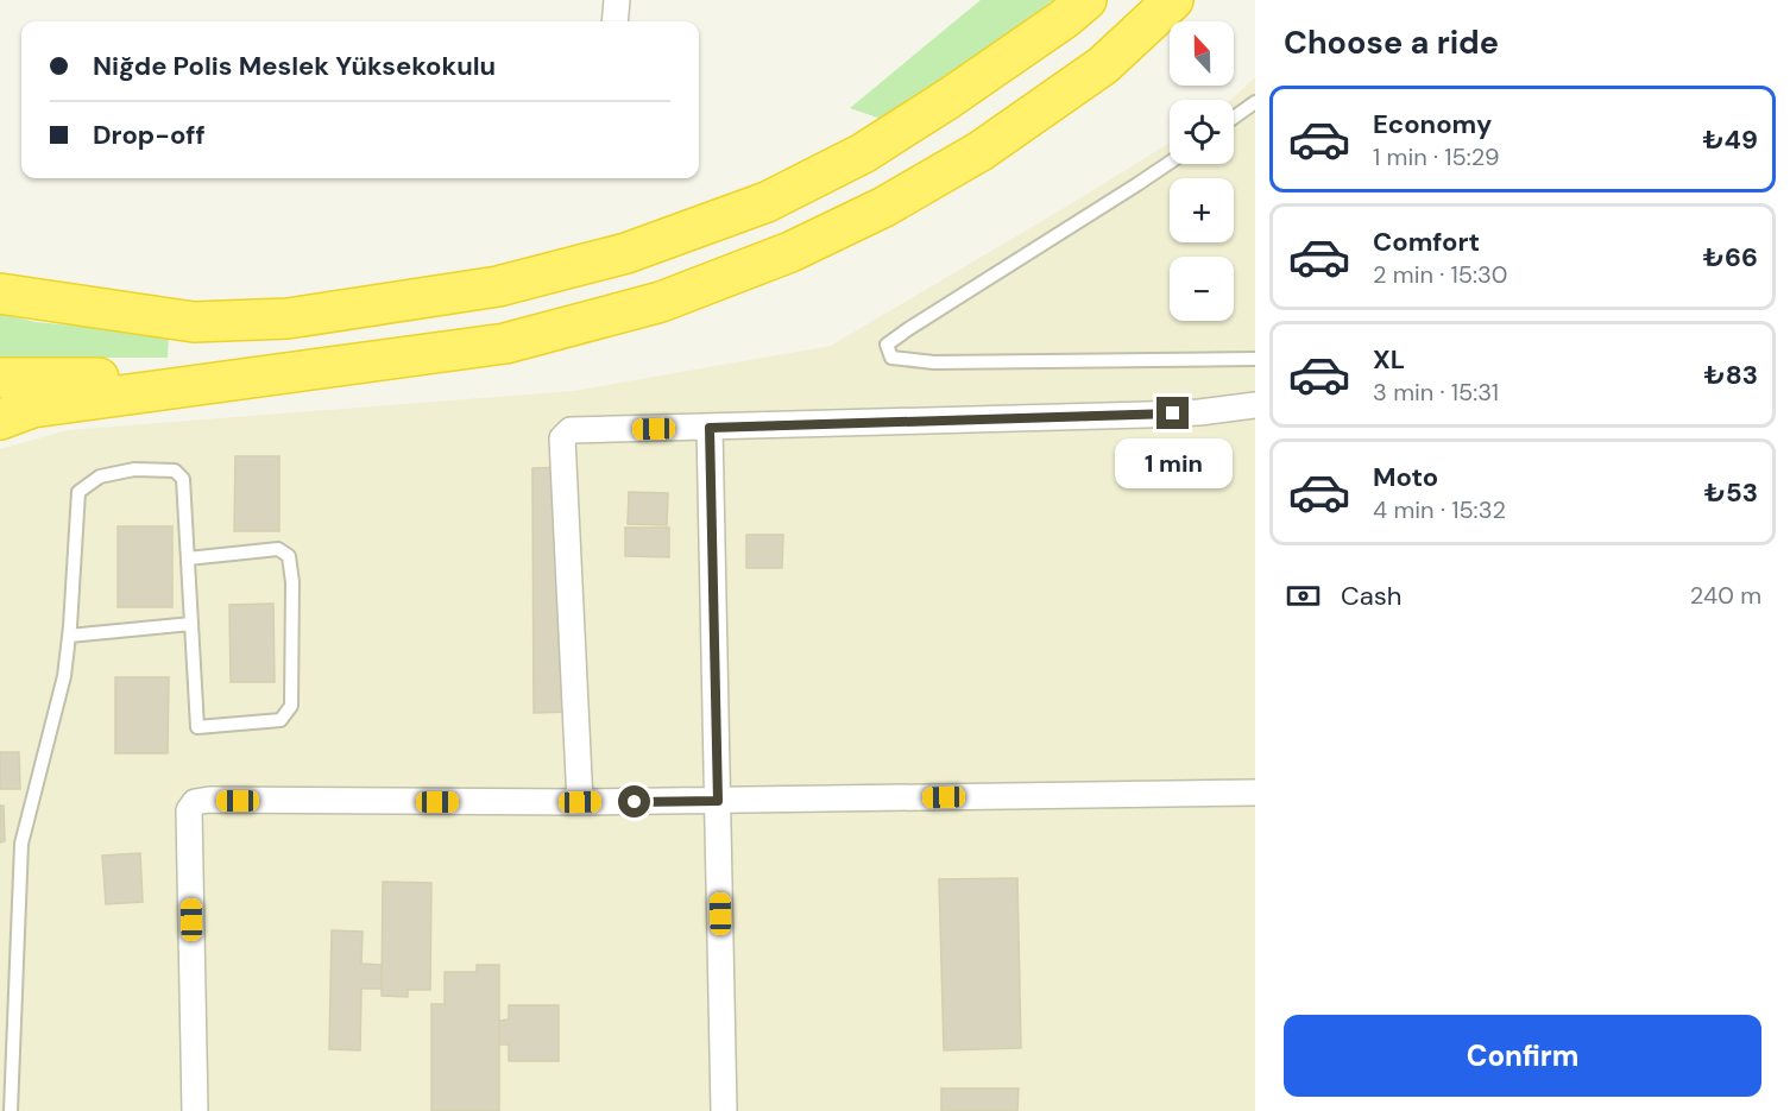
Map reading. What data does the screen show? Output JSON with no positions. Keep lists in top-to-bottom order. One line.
{"north":"top","page":{"heading":"Choose a ride","map_buttons":["+","−"],"banner":["Niğde Polis Meslek Yüksekokulu","Drop-off"],"list":[{"name":"Economy","note":"1 min · 15:29","value":"₺49"},{"name":"Comfort","note":"2 min · 15:30","value":"₺66"},{"name":"XL","note":"3 min · 15:31","value":"₺83"},{"name":"Moto","note":"4 min · 15:32","value":"₺53"}],"bubble":"1 min","pay":["Cash","240 m"],"buttons":"Confirm"}}
